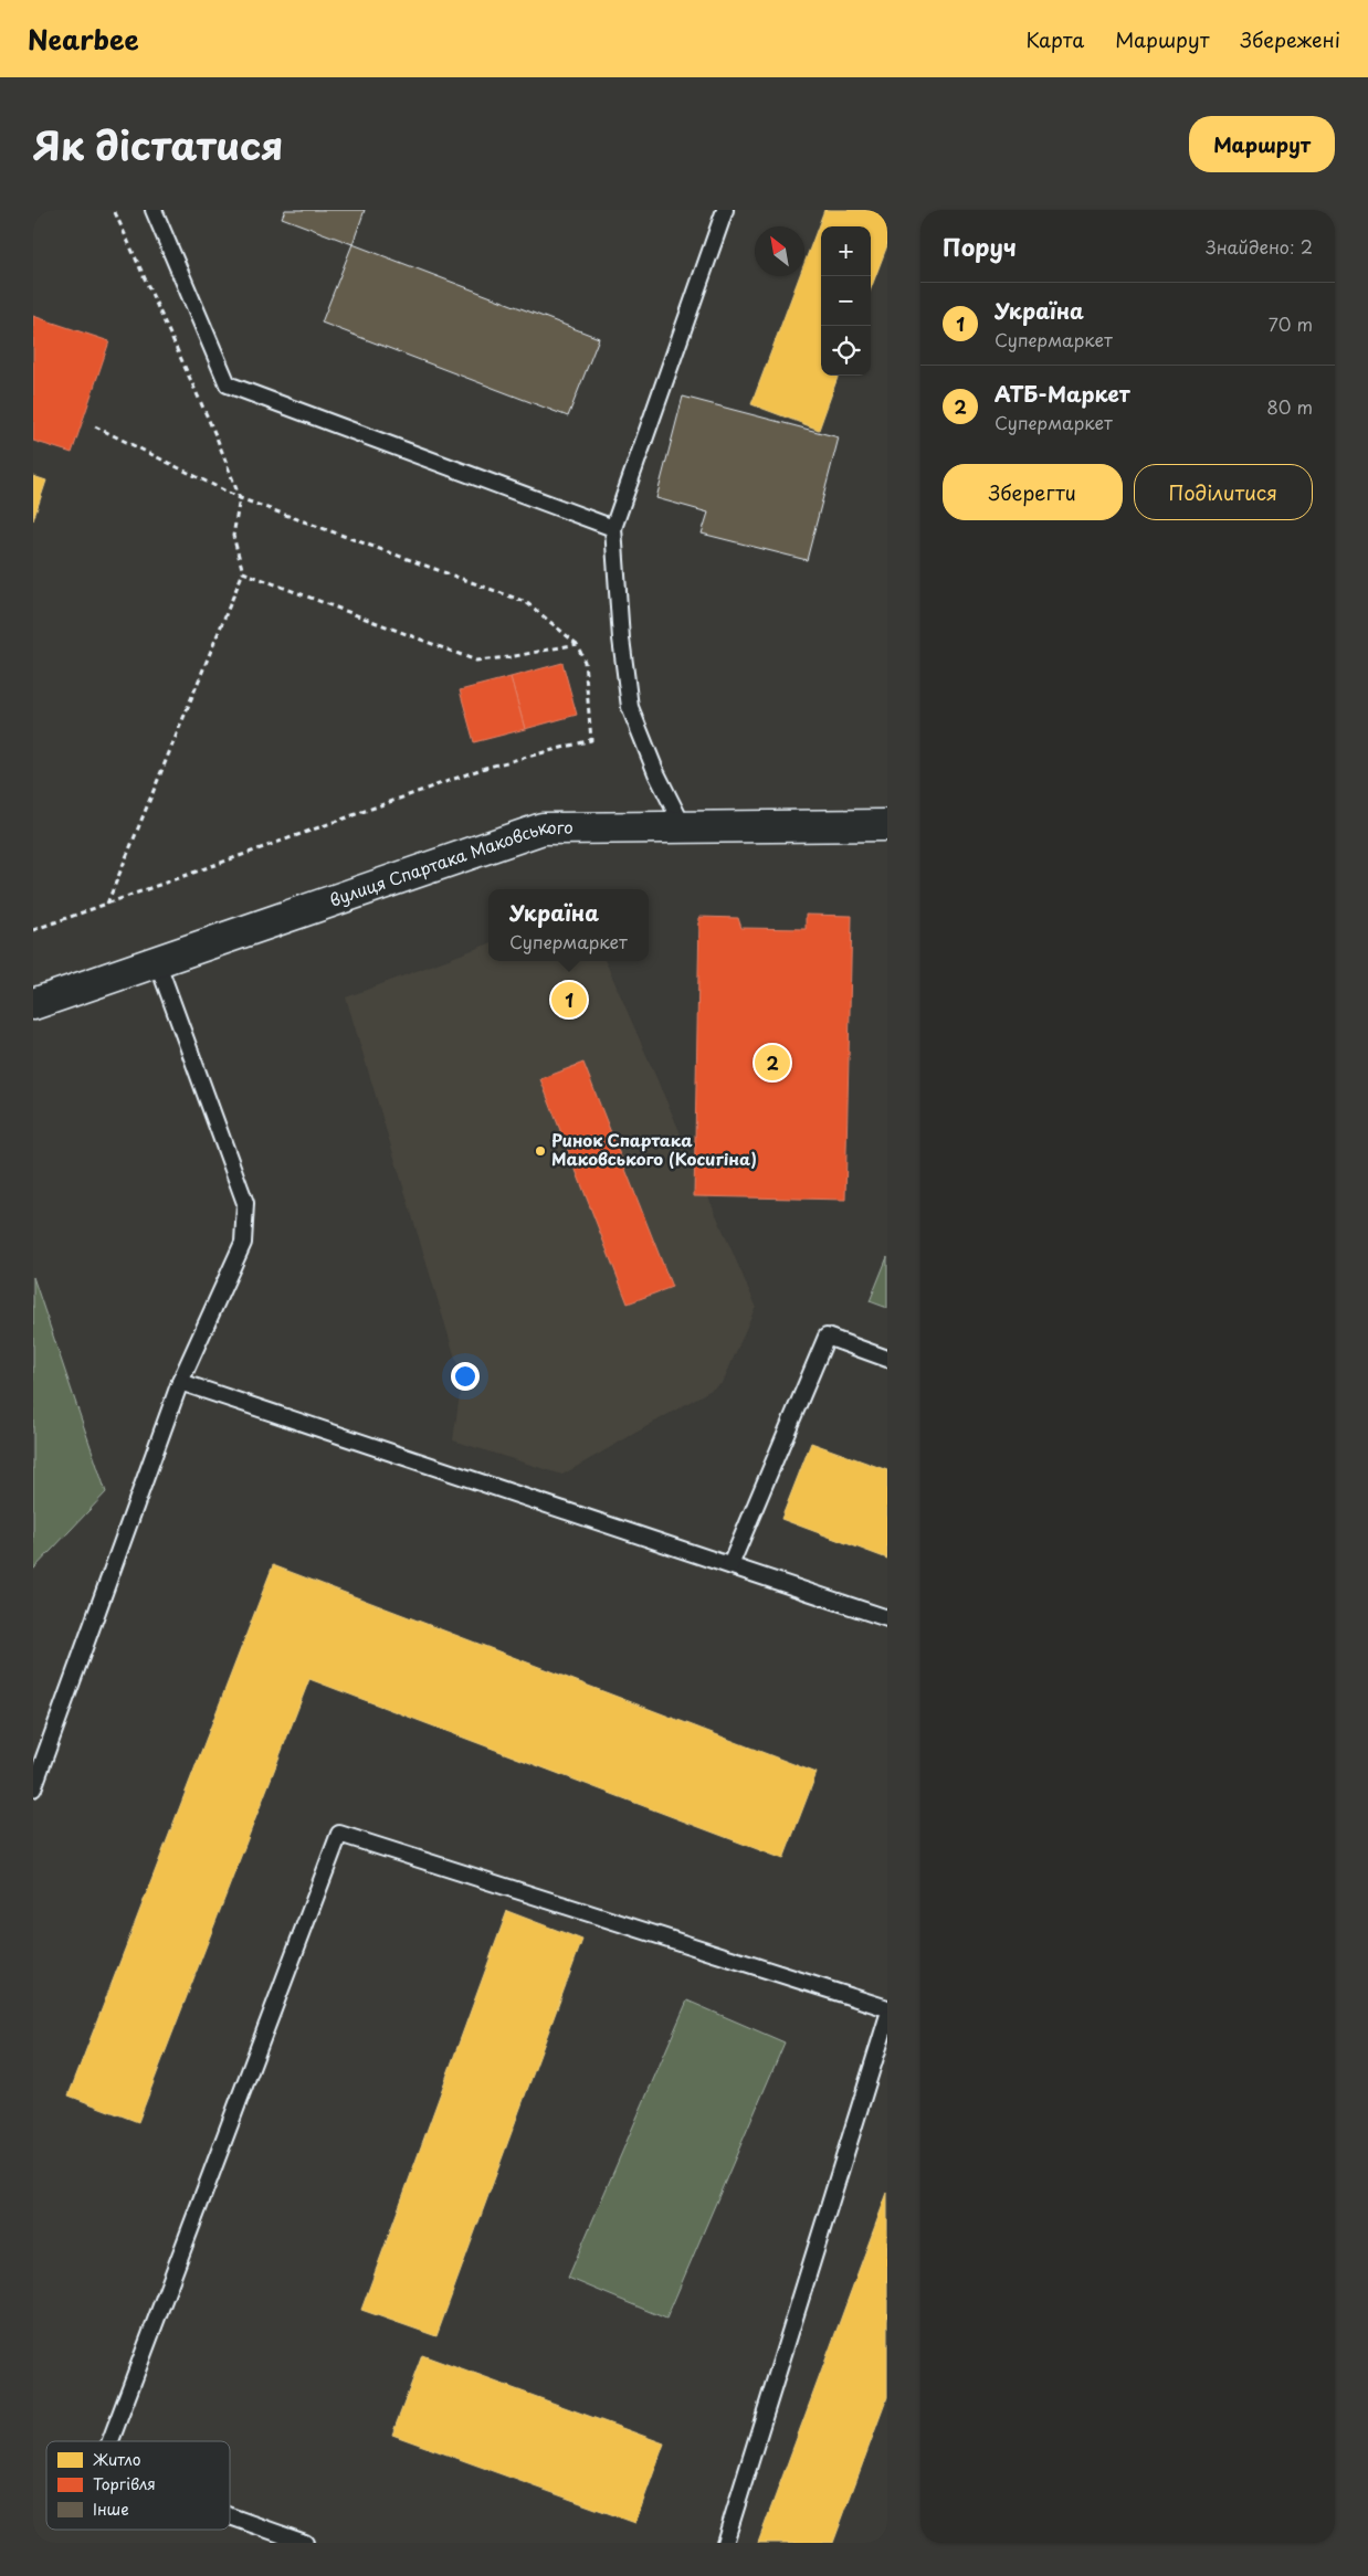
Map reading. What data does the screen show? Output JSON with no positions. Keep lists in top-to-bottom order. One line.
{"streets":{"street":["вулиця Спартака Маковського"]},"places":["Ринок Спартака Маковського (Косигіна)"],"legend":["Житло","Торгівля","Інше"],"north":"top left","page":{"header":"Nearbee","nav":["Карта","Маршрут","Збережені"],"title":"Як дістатися","buttons":["Маршрут",["Зберегти","Поділитися"]],"heading":["Поруч","Знайдено: 2"],"map_buttons":["+","−"],"list":[{"mark":"1","name":"Україна","note":"Супермаркет","value":"70 m"},{"mark":"2","name":"АТБ-Маркет","note":"Супермаркет","value":"80 m"}],"popup":["Україна","Супермаркет"],"pins":["1","2"]}}
